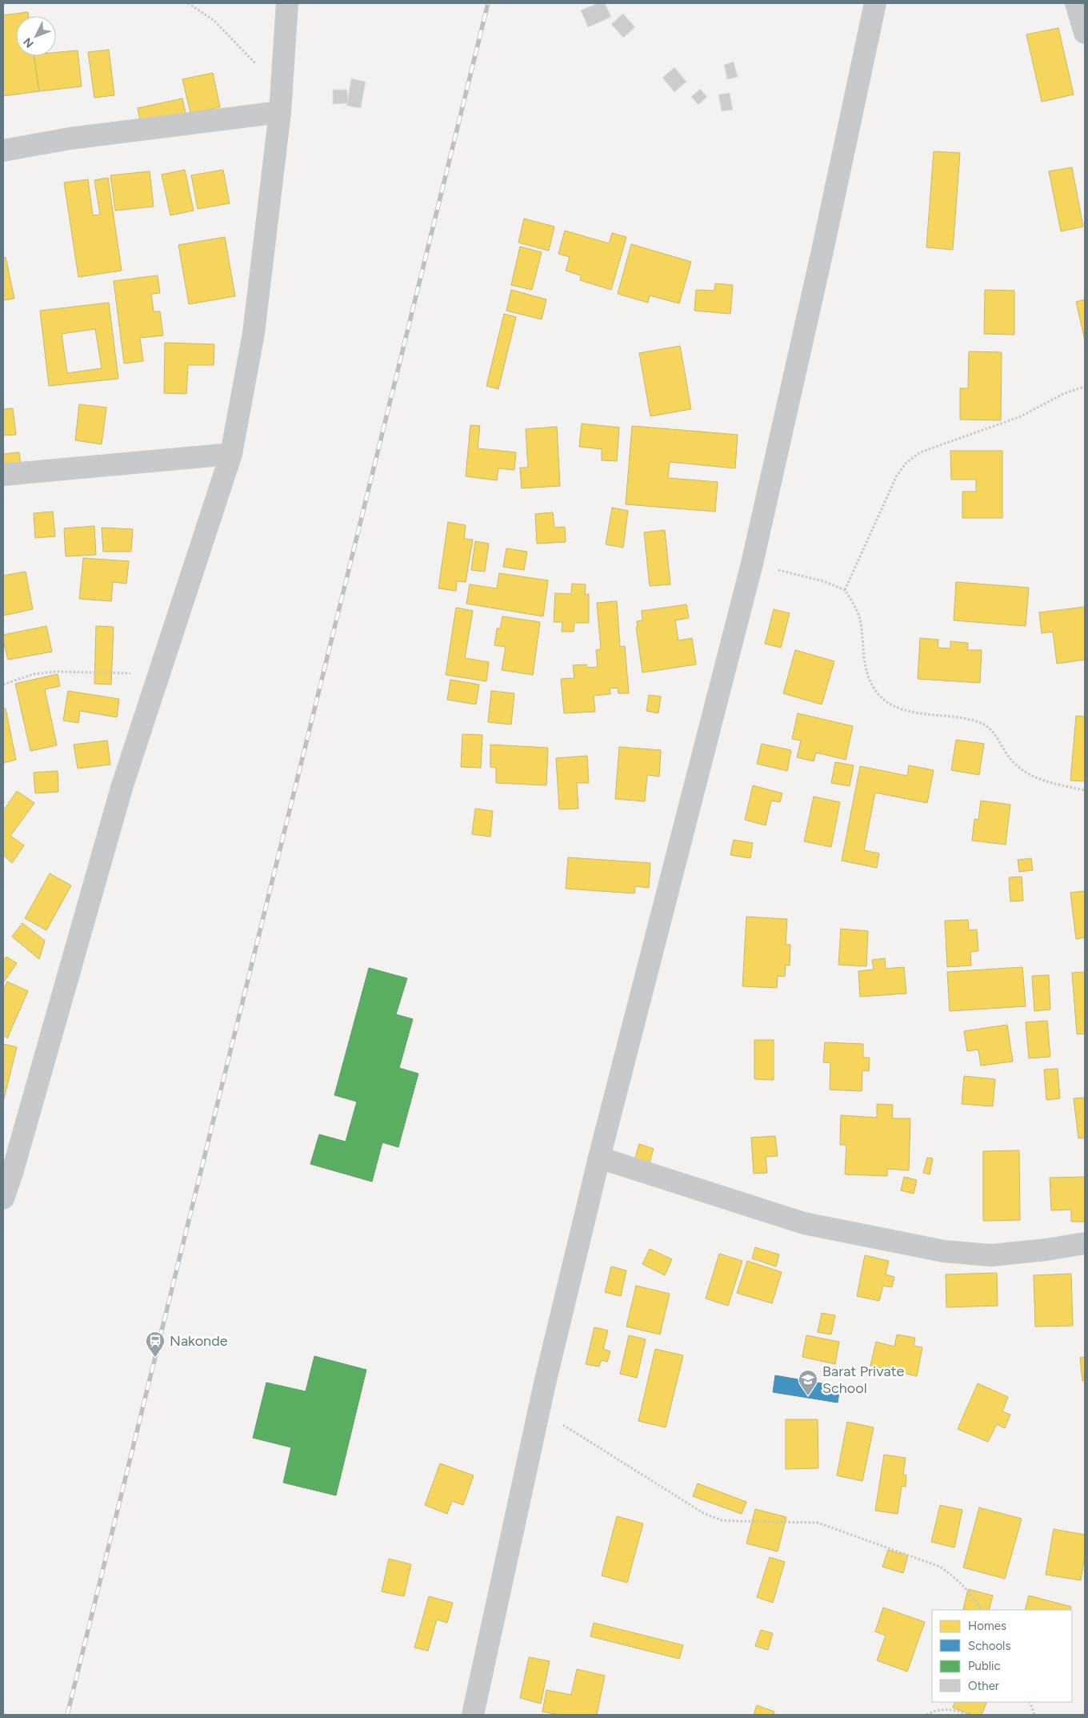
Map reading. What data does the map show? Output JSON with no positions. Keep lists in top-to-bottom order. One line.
{"places":{"station":["Nakonde"],"school or university":["Barat Private School"]},"legend":["Homes","Schools","Public","Other"],"north":"bottom left"}
